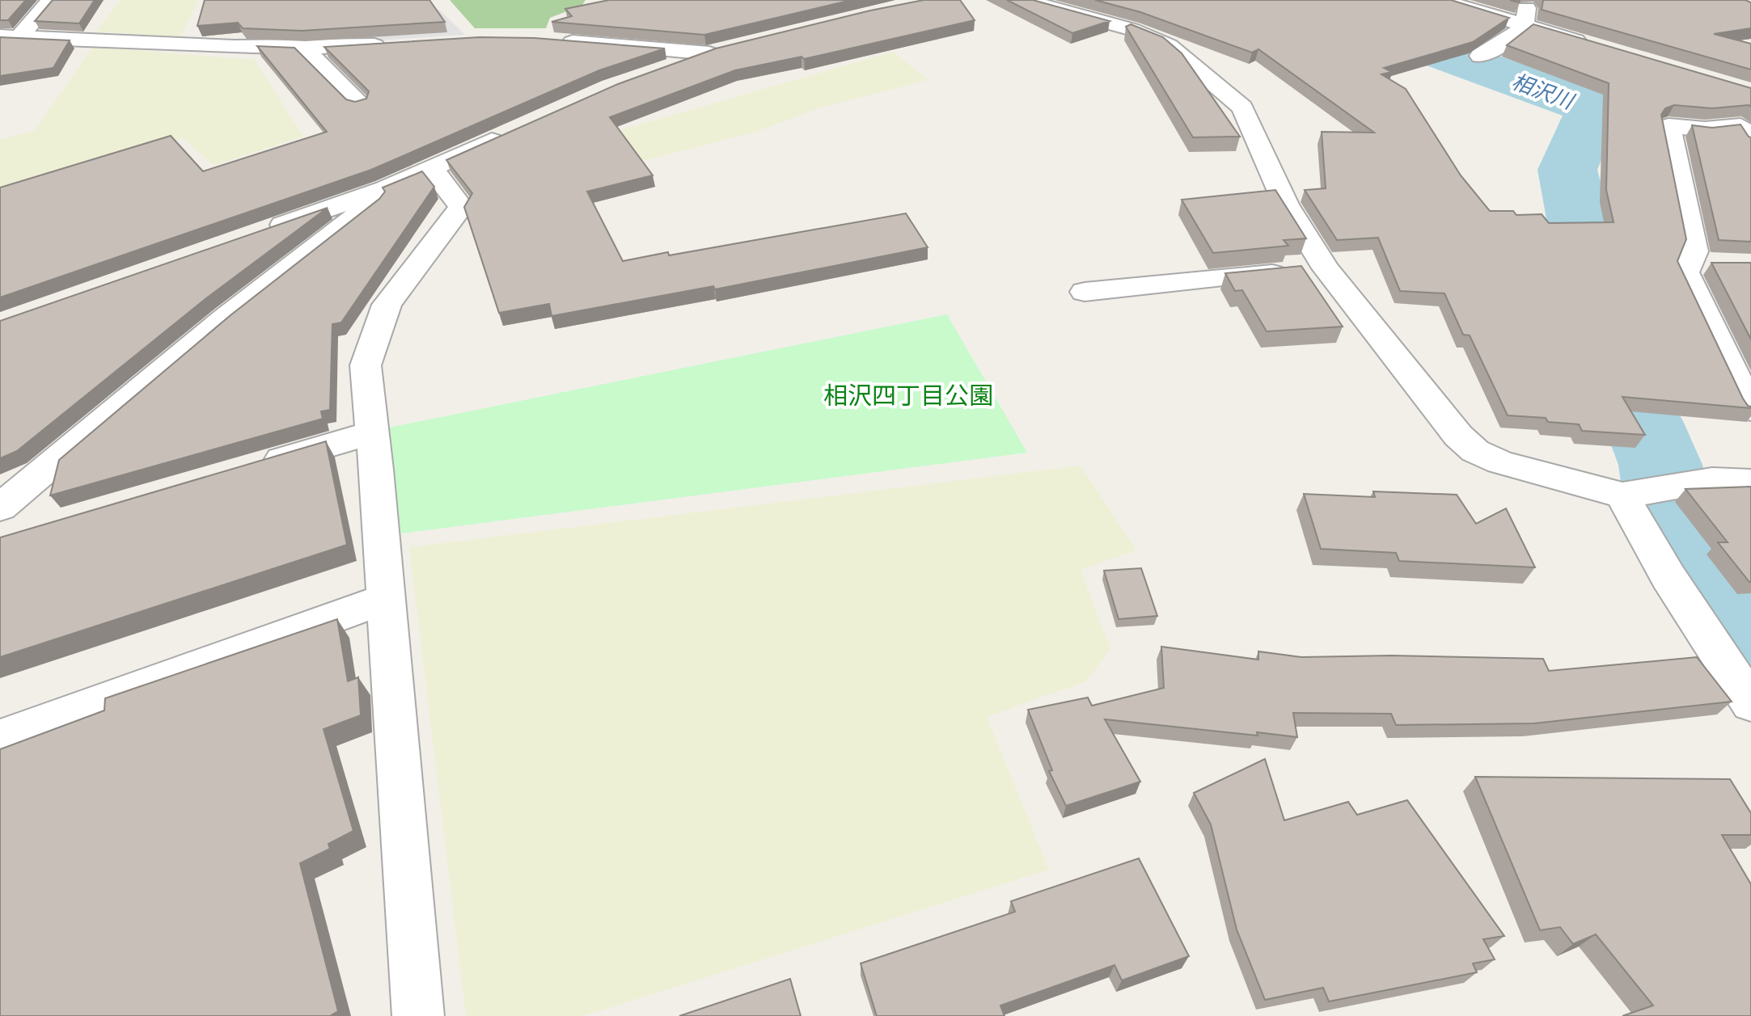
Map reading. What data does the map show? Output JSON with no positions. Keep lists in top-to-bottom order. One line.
{"water":["相沢川"],"parks":["相沢四丁目公園"]}
